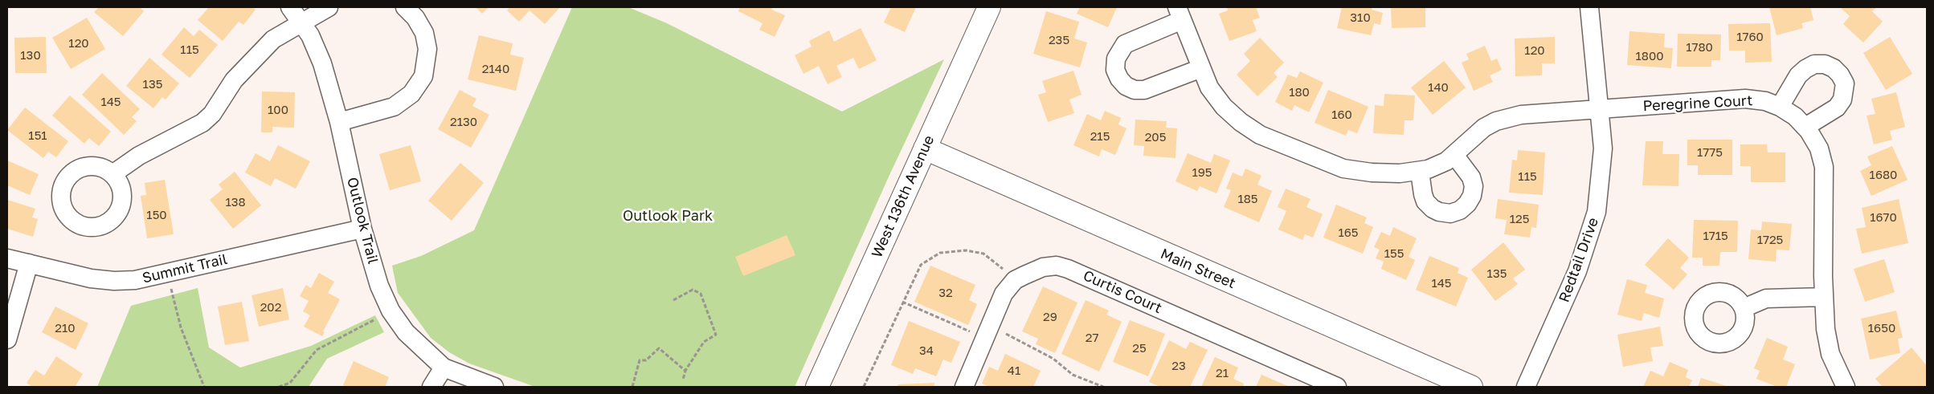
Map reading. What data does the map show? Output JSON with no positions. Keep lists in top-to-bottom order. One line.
{"streets":{"main road":["West 136th Avenue","Main Street"],"street":["Peregrine Court","Outlook Trail","Redtail Drive","Summit Trail","Curtis Court"]},"crossings":[["Peregrine Court","Redtail Drive"],["West 136th Avenue","Main Street"],["Outlook Trail","Summit Trail"]],"parks":["Outlook Park"],"house_numbers":["310","1760","235","120","1780","115","120","130","1800","2140","135","140","180","145","100","160","2130","151","215","205","1775","195","1680","115","185","138","150","1670","125","165","1715","1725","155","135","145","32","202","29","210","1650","27","25","34","23","41","21"]}
